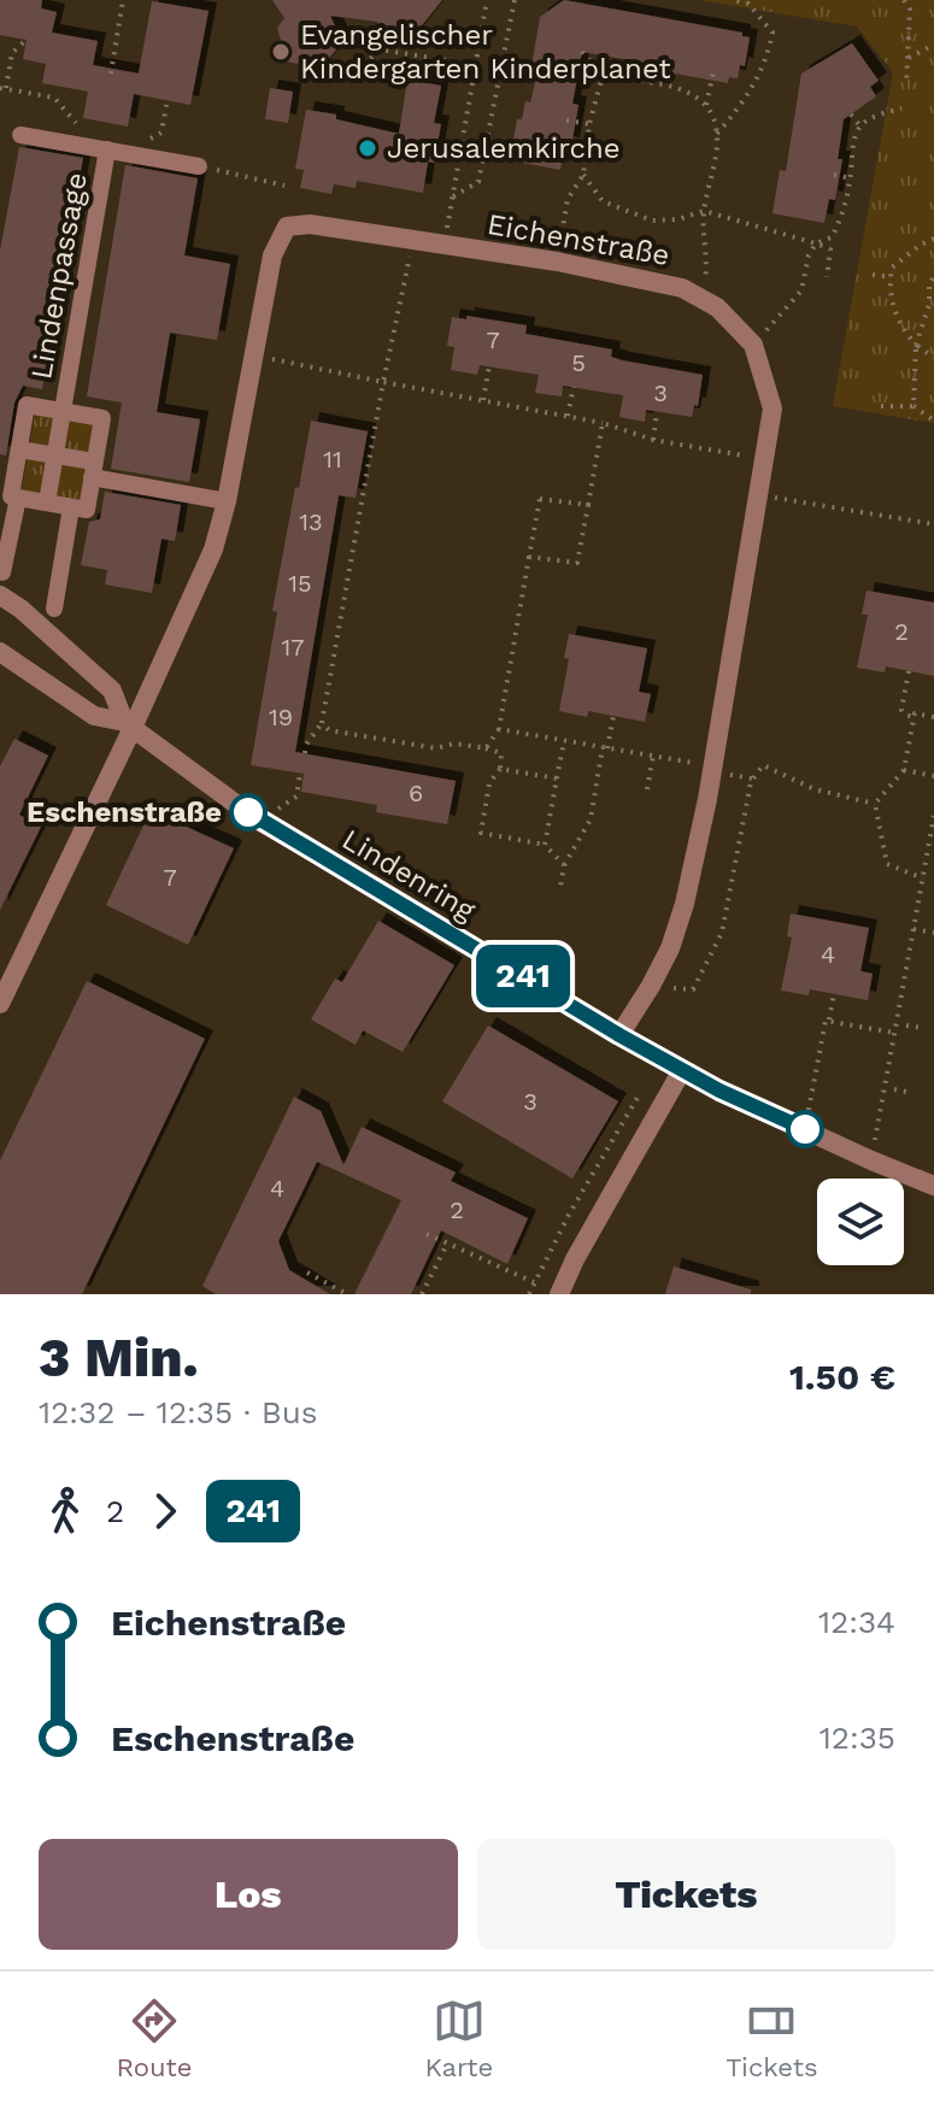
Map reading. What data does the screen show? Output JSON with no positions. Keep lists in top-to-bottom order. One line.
{"streets":{"street":["Eichenstraße","Lindenpassage","Lindenring"]},"crossings":[["Eichenstraße","Lindenring"]],"places":["Evangelischer Kindergarten Kinderplanet","Jerusalemkirche","Eschenstraße"],"lines":["bus line 241"],"house_numbers":["7","5","3","11","13","15","2","17","19","6","7","4","3","4","2"],"page":{"on_map":"241","heading":["3 Min.","12:32 – 12:35 · Bus","1.50 €"],"legs":["2","241"],"list":[{"name":"Eichenstraße","value":"12:34"},{"name":"Eschenstraße","value":"12:35"}],"buttons":["Los","Tickets"],"tabs":["Route","Karte","Tickets"]}}
